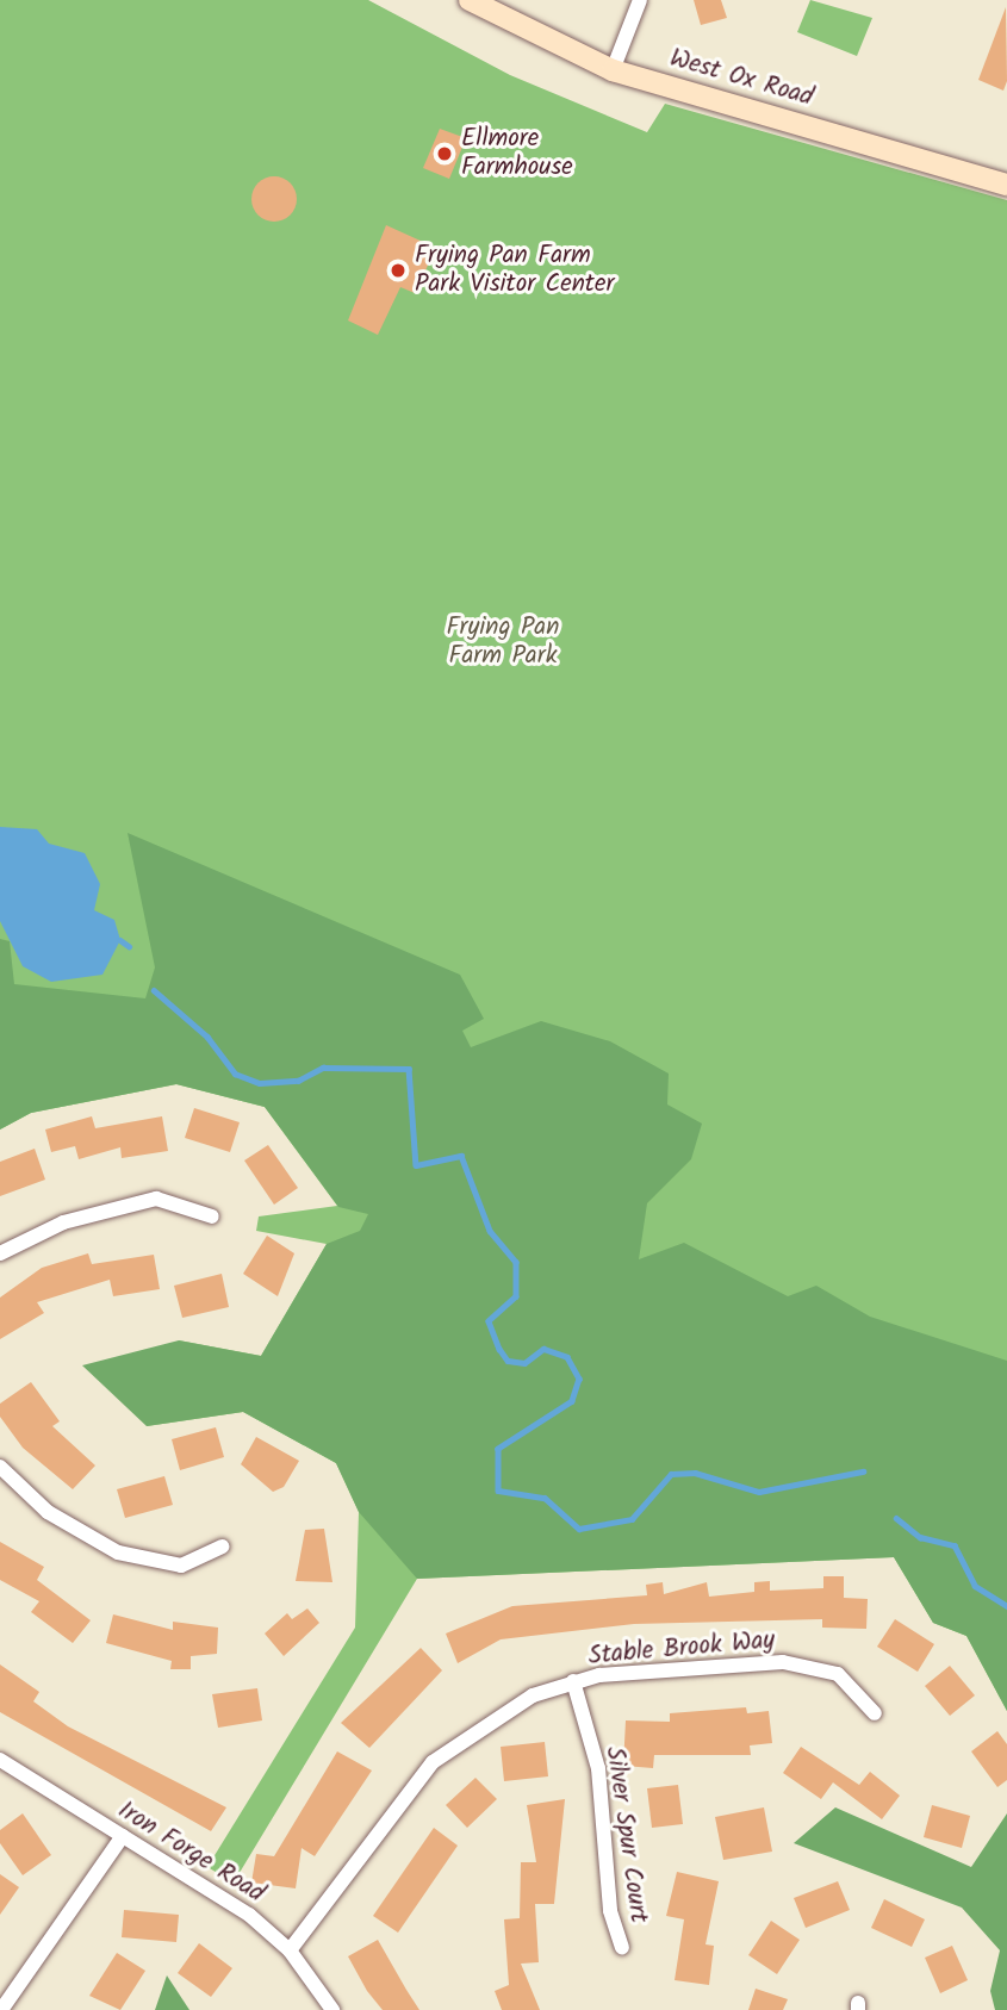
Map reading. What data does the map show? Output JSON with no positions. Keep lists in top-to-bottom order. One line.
{"streets":{"main road":["West Ox Road"],"street":["Stable Brook Way","Silver Spur Court","Iron Forge Road"]},"crossings":[["Stable Brook Way","Silver Spur Court"],["Stable Brook Way","Iron Forge Road"]],"parks":["Frying Pan Farm Park"],"places":["Ellmore Farmhouse","Frying Pan Farm Park Visitor Center"]}
